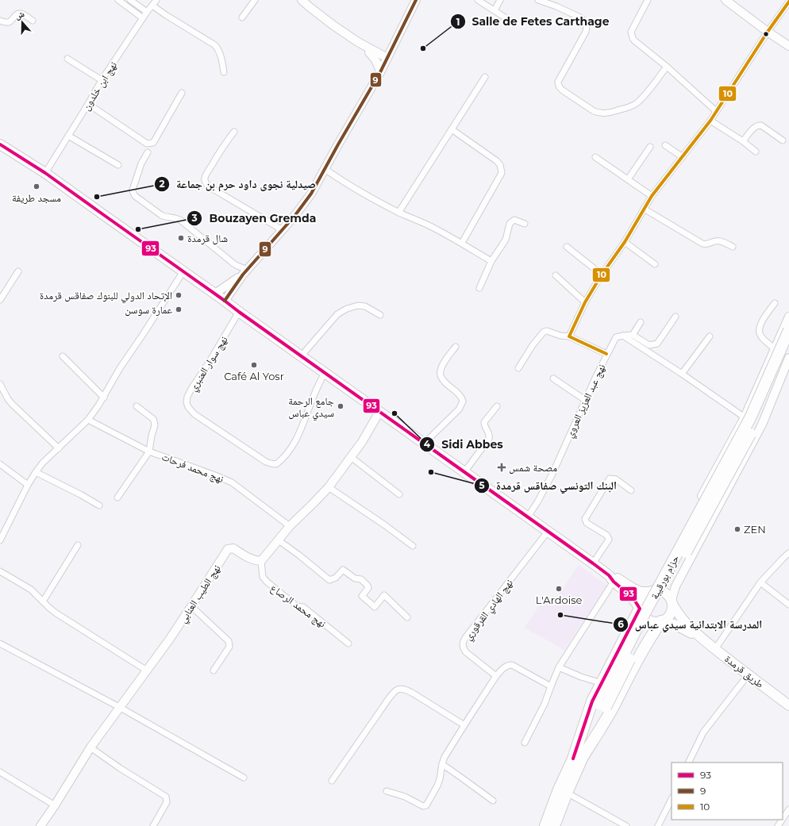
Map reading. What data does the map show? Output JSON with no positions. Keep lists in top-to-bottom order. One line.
{"streets":{"highway":["حزام بورقيبة"],"main road":["طريق قرمدة"],"street":["نهج ابن خلدون","نهج سوار العنبري","نهج عبد العزيز العروي","نهج محمد فرحات","نهج الطيب العنابي","نهج محمد الرصاع","نهج الهادي القرقوري"]},"crossings":[["حزام بورقيبة","طريق قرمدة"],["نهج الطيب العنابي","نهج محمد الرصاع"]],"places":{"other":["Salle de Fetes Carthage","مسجد طريفة","صيدلية نجوى داود حرم بن جماعة","Bouzayen Gremda","شال قرمدة","الإتحاد الدولي للبنوك صفاقس قرمدة","عمارة سوسن","Café Al Yosr","جامع الرحمة سيدي عباس","Sidi Abbes","البنك التونسي صفاقس قرمدة","ZEN","L'Ardoise","المدرسة الابتدائية سيدي عباس"],"health":["مصحة شمس"]},"lines":["transit line 9","transit line 10","transit line 93"],"legend":["93","9","10"],"north":"top"}
